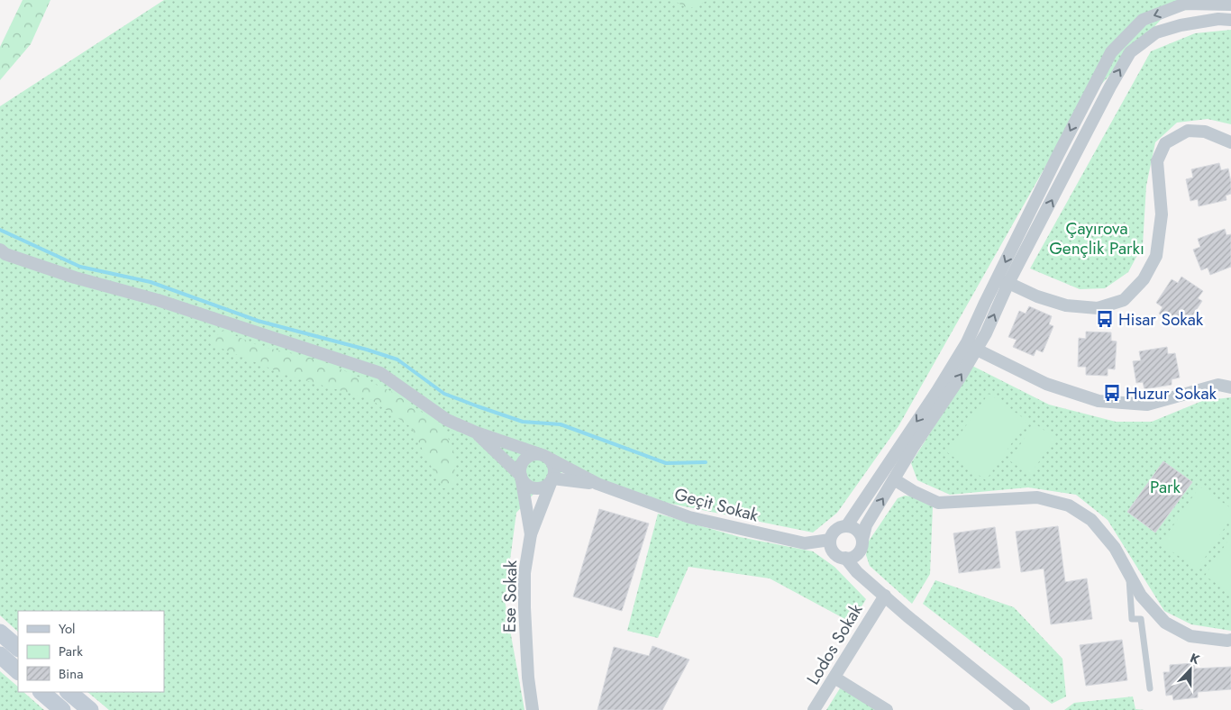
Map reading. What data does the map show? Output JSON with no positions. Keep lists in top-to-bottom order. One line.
{"streets":{"street":["Geçit Sokak","Ese Sokak","Lodos Sokak"]},"parks":["Çayırova Gençlik Parkı","Park"],"places":{"bus stop":["Hisar Sokak","Huzur Sokak"]},"legend":["Yol","Park","Bina"],"north":"top"}
